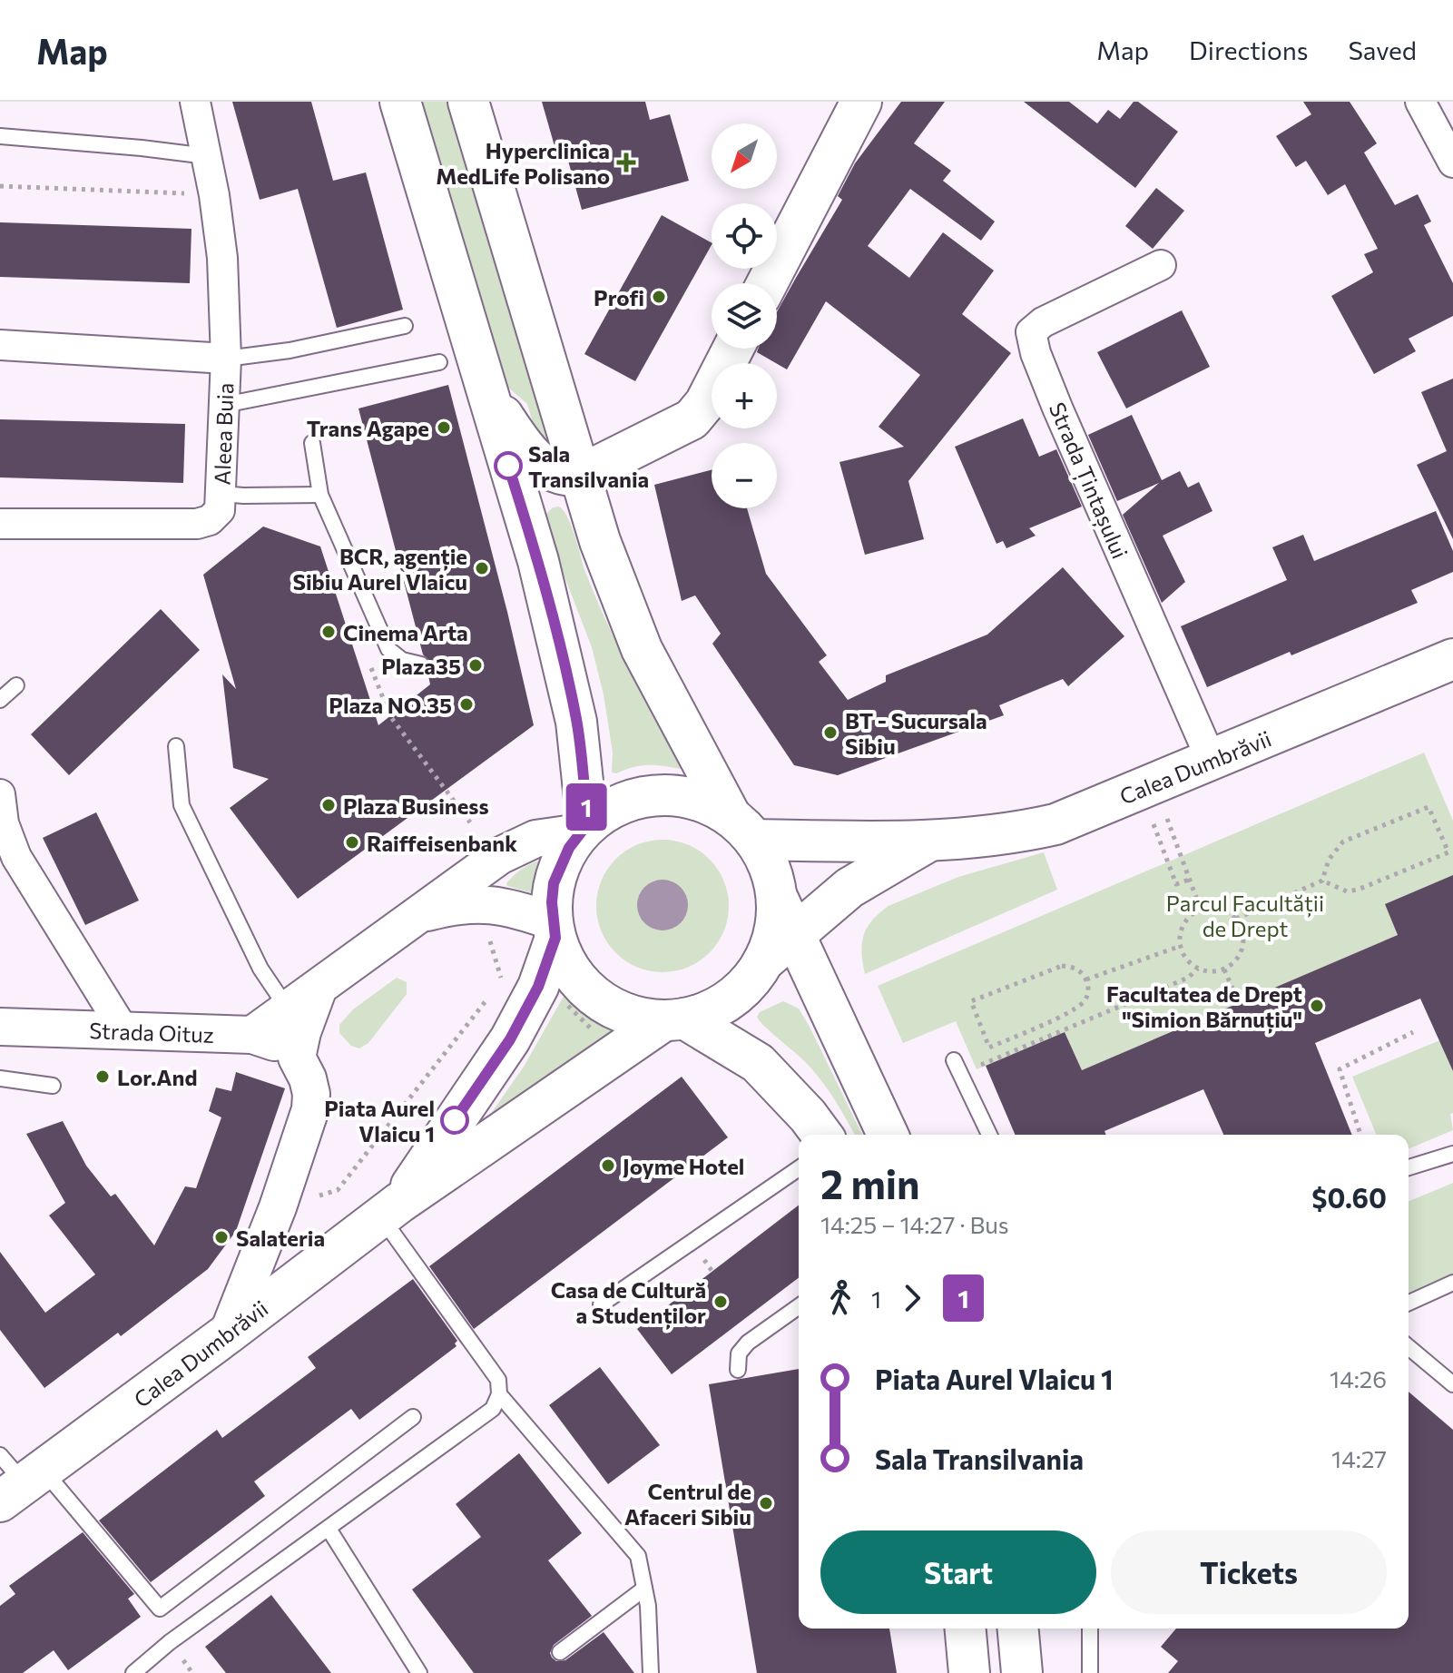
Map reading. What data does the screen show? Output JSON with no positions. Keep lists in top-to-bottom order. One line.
{"streets":{"main road":["Calea Dumbrăvii"],"street":["Aleea Buia","Strada Țintașului","Strada Oituz"]},"crossings":[["Strada Țintașului","Calea Dumbrăvii"]],"parks":["Parcul Facultății de Drept"],"places":{"health":["Hyperclinica MedLife Polisano"],"other":["Profi","Trans Agape","Sala Transilvania","BCR, agenție Sibiu Aurel Vlaicu","Cinema Arta","Plaza35","Plaza NO.35","BT - Sucursala Sibiu","Plaza Business","Raiffeisenbank","Facultatea de Drept \"Simion Bărnuțiu\"","Lor.And","Piata Aurel Vlaicu 1","Joyme Hotel","Salateria","Casa de Cultură a Studenților","Centrul de Afaceri Sibiu"]},"lines":["bus line 1"],"north":"bottom left","page":{"header":"Map","nav":["Map","Directions","Saved"],"on_map":"1","map_buttons":["+","−"],"heading":["2 min","14:25 – 14:27 · Bus","$0.60"],"legs":["1","1"],"list":[{"name":"Piata Aurel Vlaicu 1","value":"14:26"},{"name":"Sala Transilvania","value":"14:27"}],"buttons":["Start","Tickets"]}}
